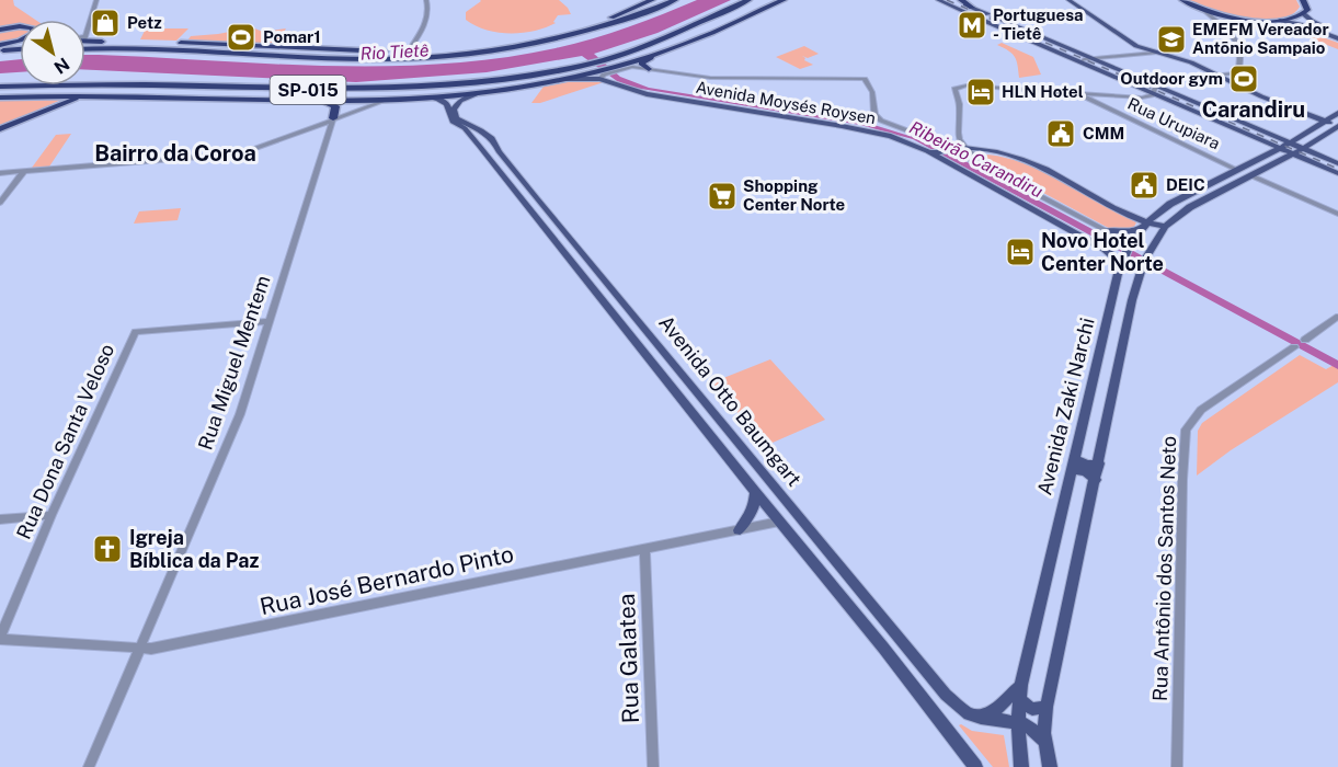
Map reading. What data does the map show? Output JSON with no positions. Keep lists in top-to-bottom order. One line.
{"streets":{"highway":["SP-015"],"main road":["Avenida Moysés Roysen","Avenida Otto Baumgart","Avenida Zaki Narchi"],"street":["Rua Urupiara","Rua Miguel Mentem","Rua Dona Santa Veloso","Rua Antônio dos Santos Neto","Rua José Bernardo Pinto","Rua Galatea"]},"crossings":[["Avenida Moysés Roysen","Avenida Zaki Narchi"],["Rua Urupiara","Avenida Zaki Narchi"],["Rua Miguel Mentem","Rua Dona Santa Veloso"],["Rua Miguel Mentem","Rua José Bernardo Pinto"],["Avenida Otto Baumgart","Avenida Zaki Narchi"],["Avenida Otto Baumgart","Rua José Bernardo Pinto"],["Rua Dona Santa Veloso","Rua José Bernardo Pinto"],["Rua José Bernardo Pinto","Rua Galatea"]],"districts":["Carandiru","Bairro da Coroa"],"water":["Rio Tietê","Ribeirão Carandiru"],"places":{"shop":["Petz"],"metro station":["Portuguesa - Tietê"],"sports":["Pomar1","Outdoor gym"],"school or university":["EMEFM Vereador Antõnio Sampaio"],"hotel":["HLN Hotel","Novo Hotel Center Norte"],"public building":["CMM","DEIC"],"supermarket":["Shopping Center Norte"],"church":["Igreja Bíblica da Paz"]},"north":"bottom right"}
